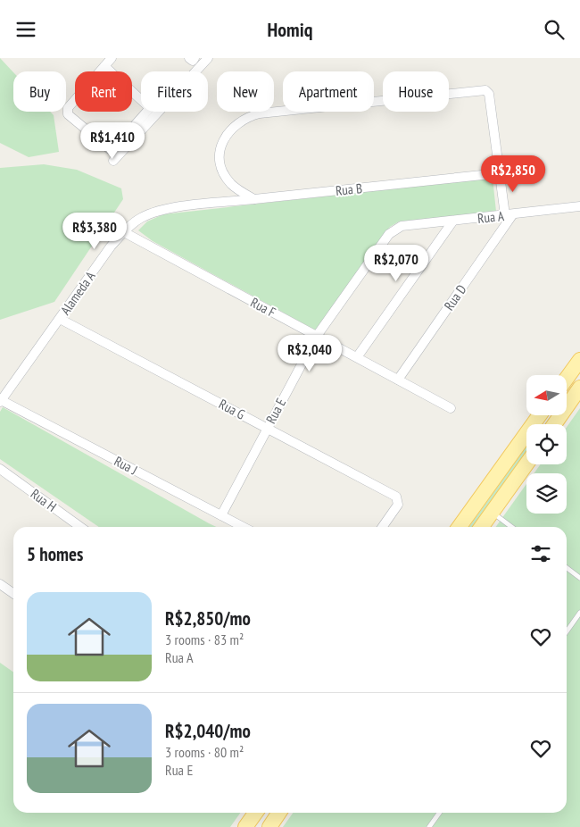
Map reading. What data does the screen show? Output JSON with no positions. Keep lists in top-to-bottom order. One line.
{"streets":{"street":["Rua B","Rua A","Alameda A","Rua D","Rua F","Rua G","Rua E","Rua J","Rua H"]},"crossings":[["Rua B","Alameda A"],["Rua A","Rua D"],["Rua A","Rua E"],["Alameda A","Rua F"],["Alameda A","Rua G"],["Alameda A","Rua J"],["Rua D","Rua F"],["Rua F","Rua E"],["Rua G","Rua E"],["Rua E","Rua J"]],"north":"left","page":{"header":"Homiq","chip":["Buy","Rent","Filters","New","Apartment","House"],"price":["R$1,410","R$2,850","R$3,380","R$2,070","R$2,040"],"heading":"5 homes","list":[{"name":"R$2,850/mo","note":"3 rooms · 83 m² · Rua A"},{"name":"R$2,040/mo","note":"3 rooms · 80 m² · Rua E"}]}}
